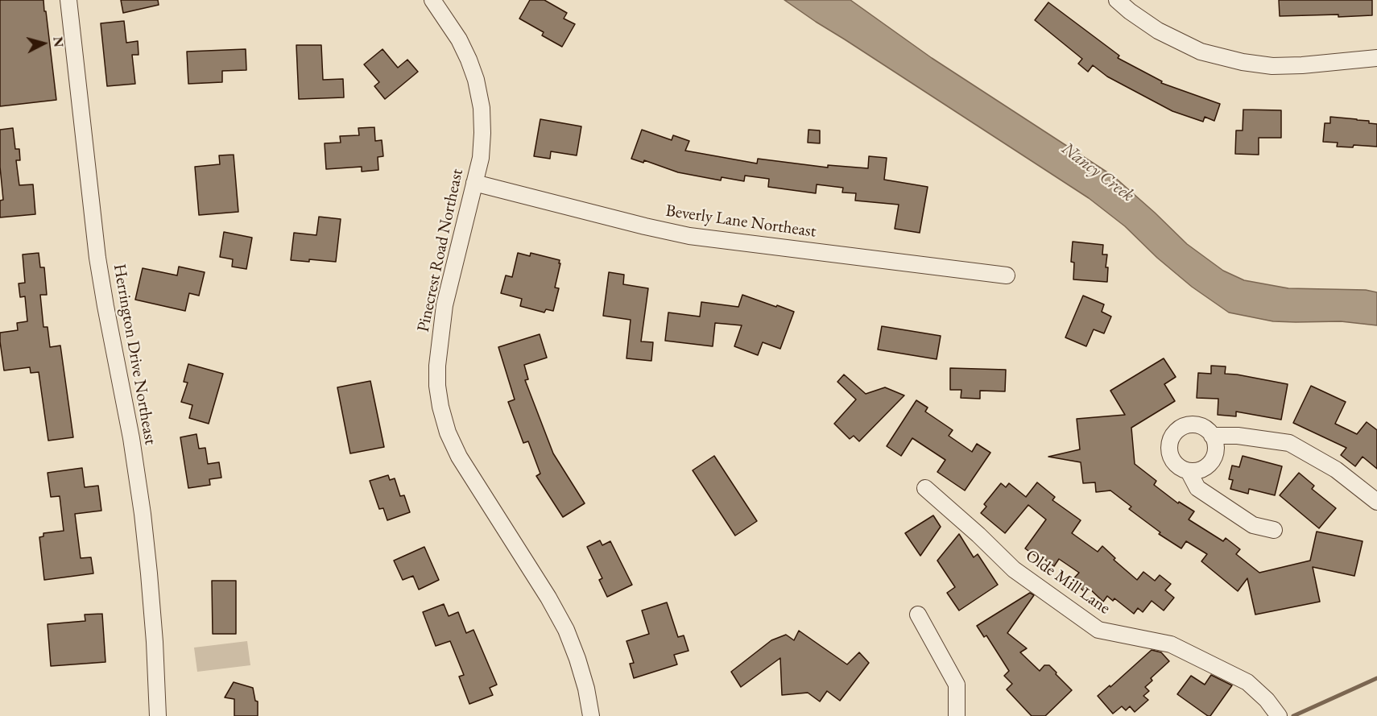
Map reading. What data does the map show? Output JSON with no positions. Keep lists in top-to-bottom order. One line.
{"streets":{"street":["Beverly Lane Northeast","Pinecrest Road Northeast","Herrington Drive Northeast","Olde Mill Lane"]},"crossings":[["Beverly Lane Northeast","Pinecrest Road Northeast"]],"water":["Nancy Creek"],"north":"right"}
